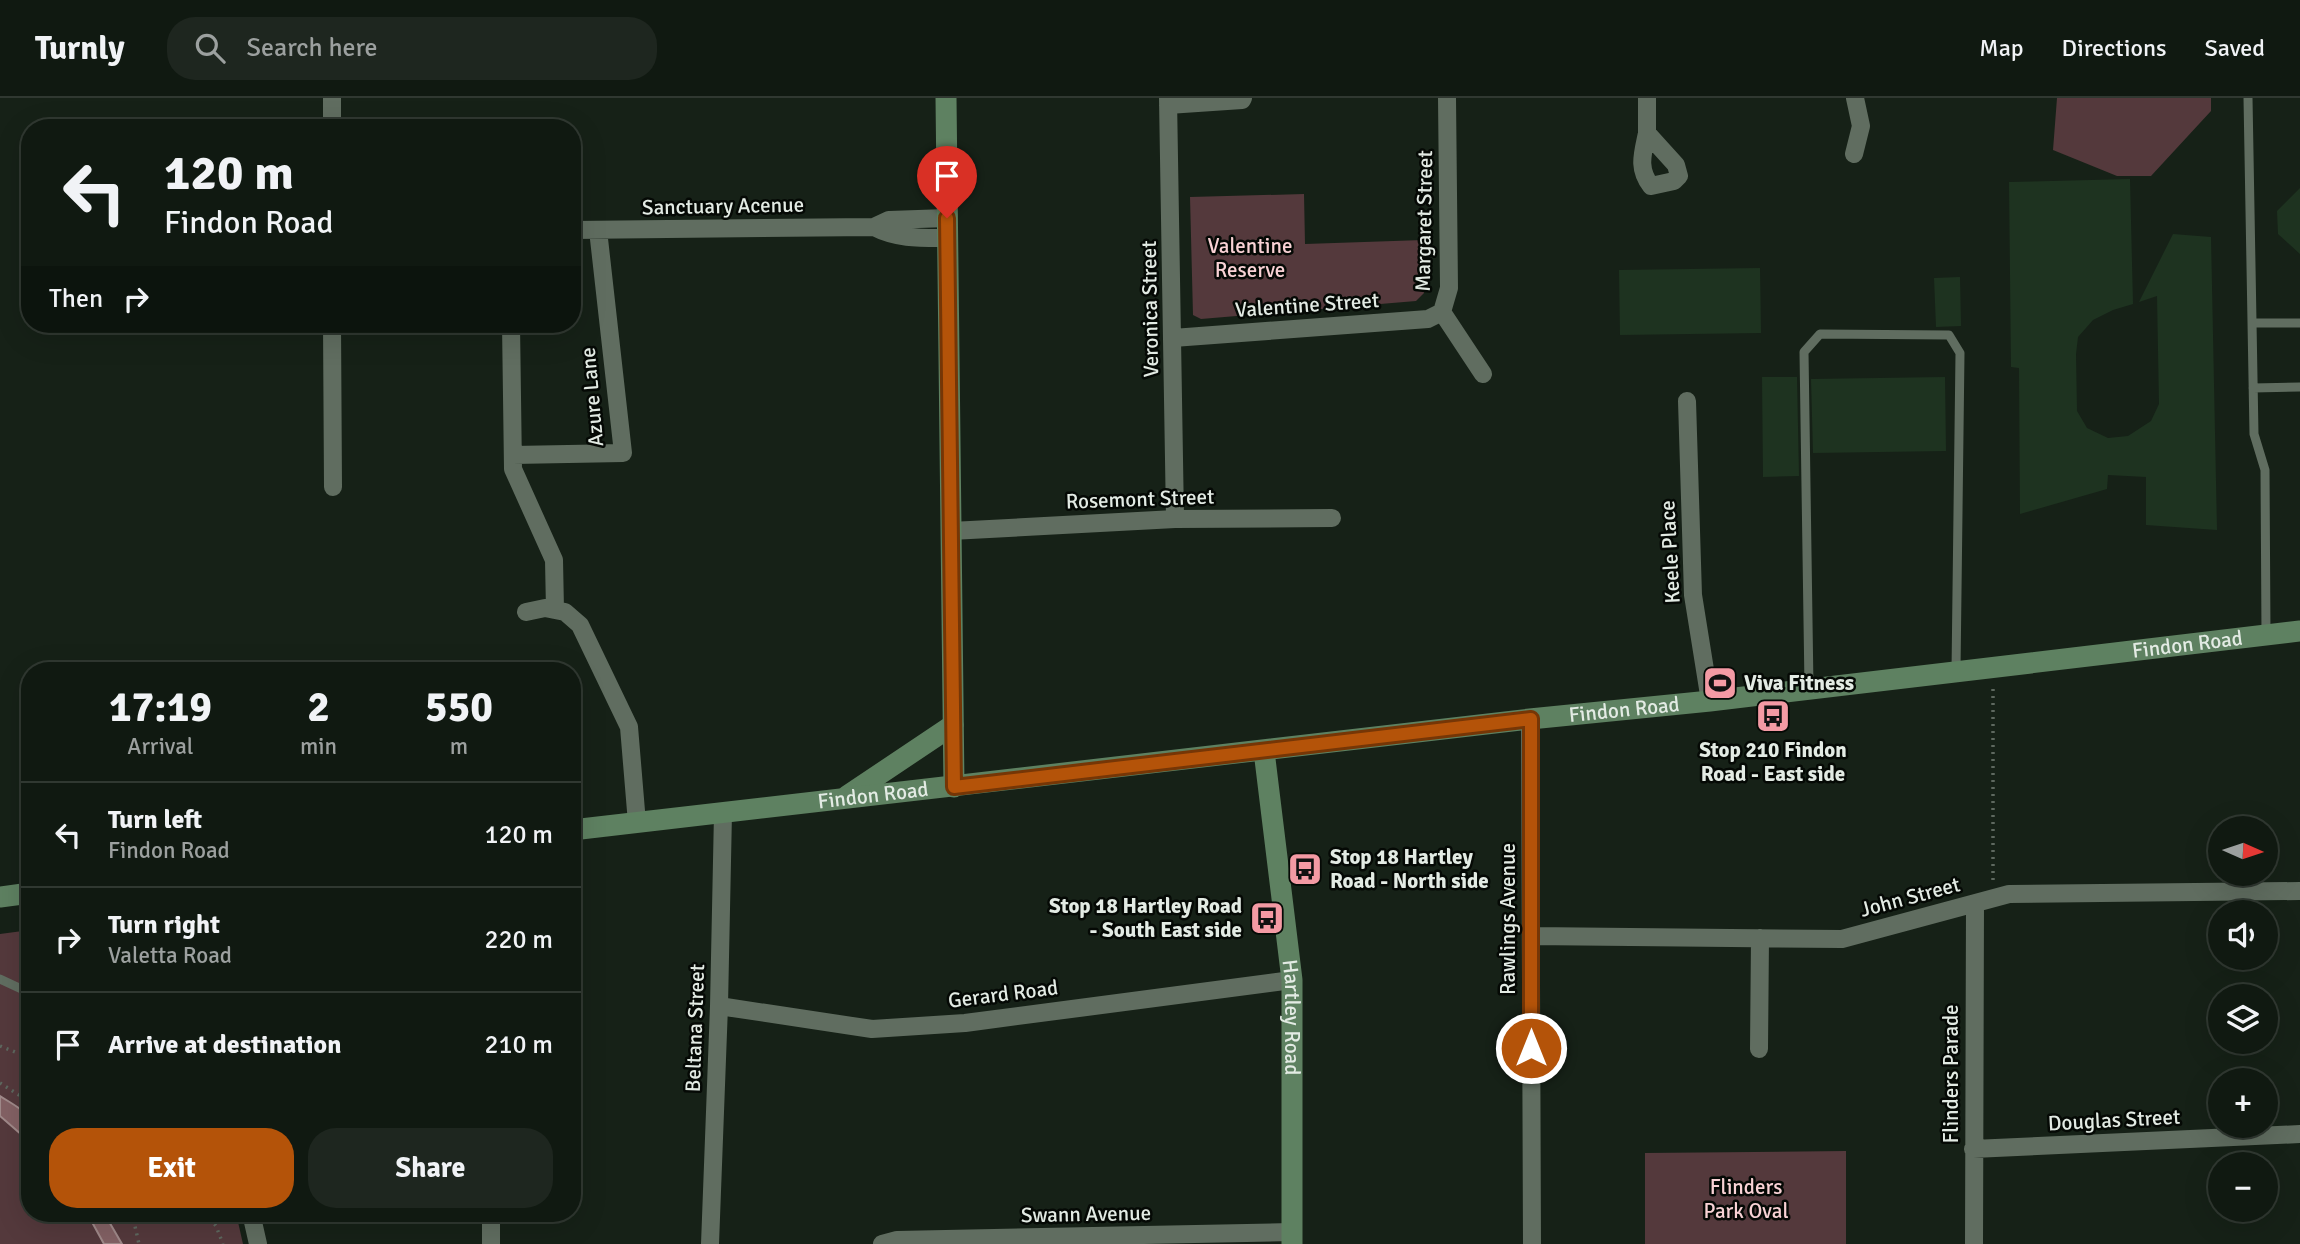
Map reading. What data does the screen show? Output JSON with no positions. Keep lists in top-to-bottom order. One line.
{"streets":{"main road":["Findon Road","Hartley Road"],"street":["Sanctuary Acenue","Margaret Street","Valentine Street","Veronica Street","Azure Lane","Rosemont Street","Keele Place","John Street","Rawlings Avenue","Gerard Road","Beltana Street","Flinders Parade","Douglas Street","Swann Avenue"]},"crossings":[["Sanctuary Acenue","Azure Lane"],["Margaret Street","Valentine Street"],["Valentine Street","Veronica Street"],["Veronica Street","Rosemont Street"],["Keele Place","Findon Road"],["Findon Road","Rawlings Avenue"],["Findon Road","Hartley Road"],["Findon Road","Beltana Street"],["John Street","Rawlings Avenue"],["John Street","Flinders Parade"],["Gerard Road","Hartley Road"],["Gerard Road","Beltana Street"],["Hartley Road","Swann Avenue"],["Flinders Parade","Douglas Street"]],"parks":["Valentine Reserve","Flinders Park Oval"],"places":{"sports":["Viva Fitness"],"bus stop":["Stop 210 Findon Road - East side","Stop 18 Hartley Road - North side","Stop 18 Hartley Road - South East side"]},"north":"right","page":{"header":"Turnly","search":"Search here","nav":["Map","Directions","Saved"],"turn":["120 m","Findon Road"],"then":"Then","eta":["17:19","Arrival","2","min","550","m"],"list":[{"name":"Turn left","note":"Findon Road","value":"120 m"},{"name":"Turn right","note":"Valetta Road","value":"220 m"},{"name":"Arrive at destination","value":"210 m"}],"map_buttons":["+","−"],"buttons":["Exit","Share"]}}
